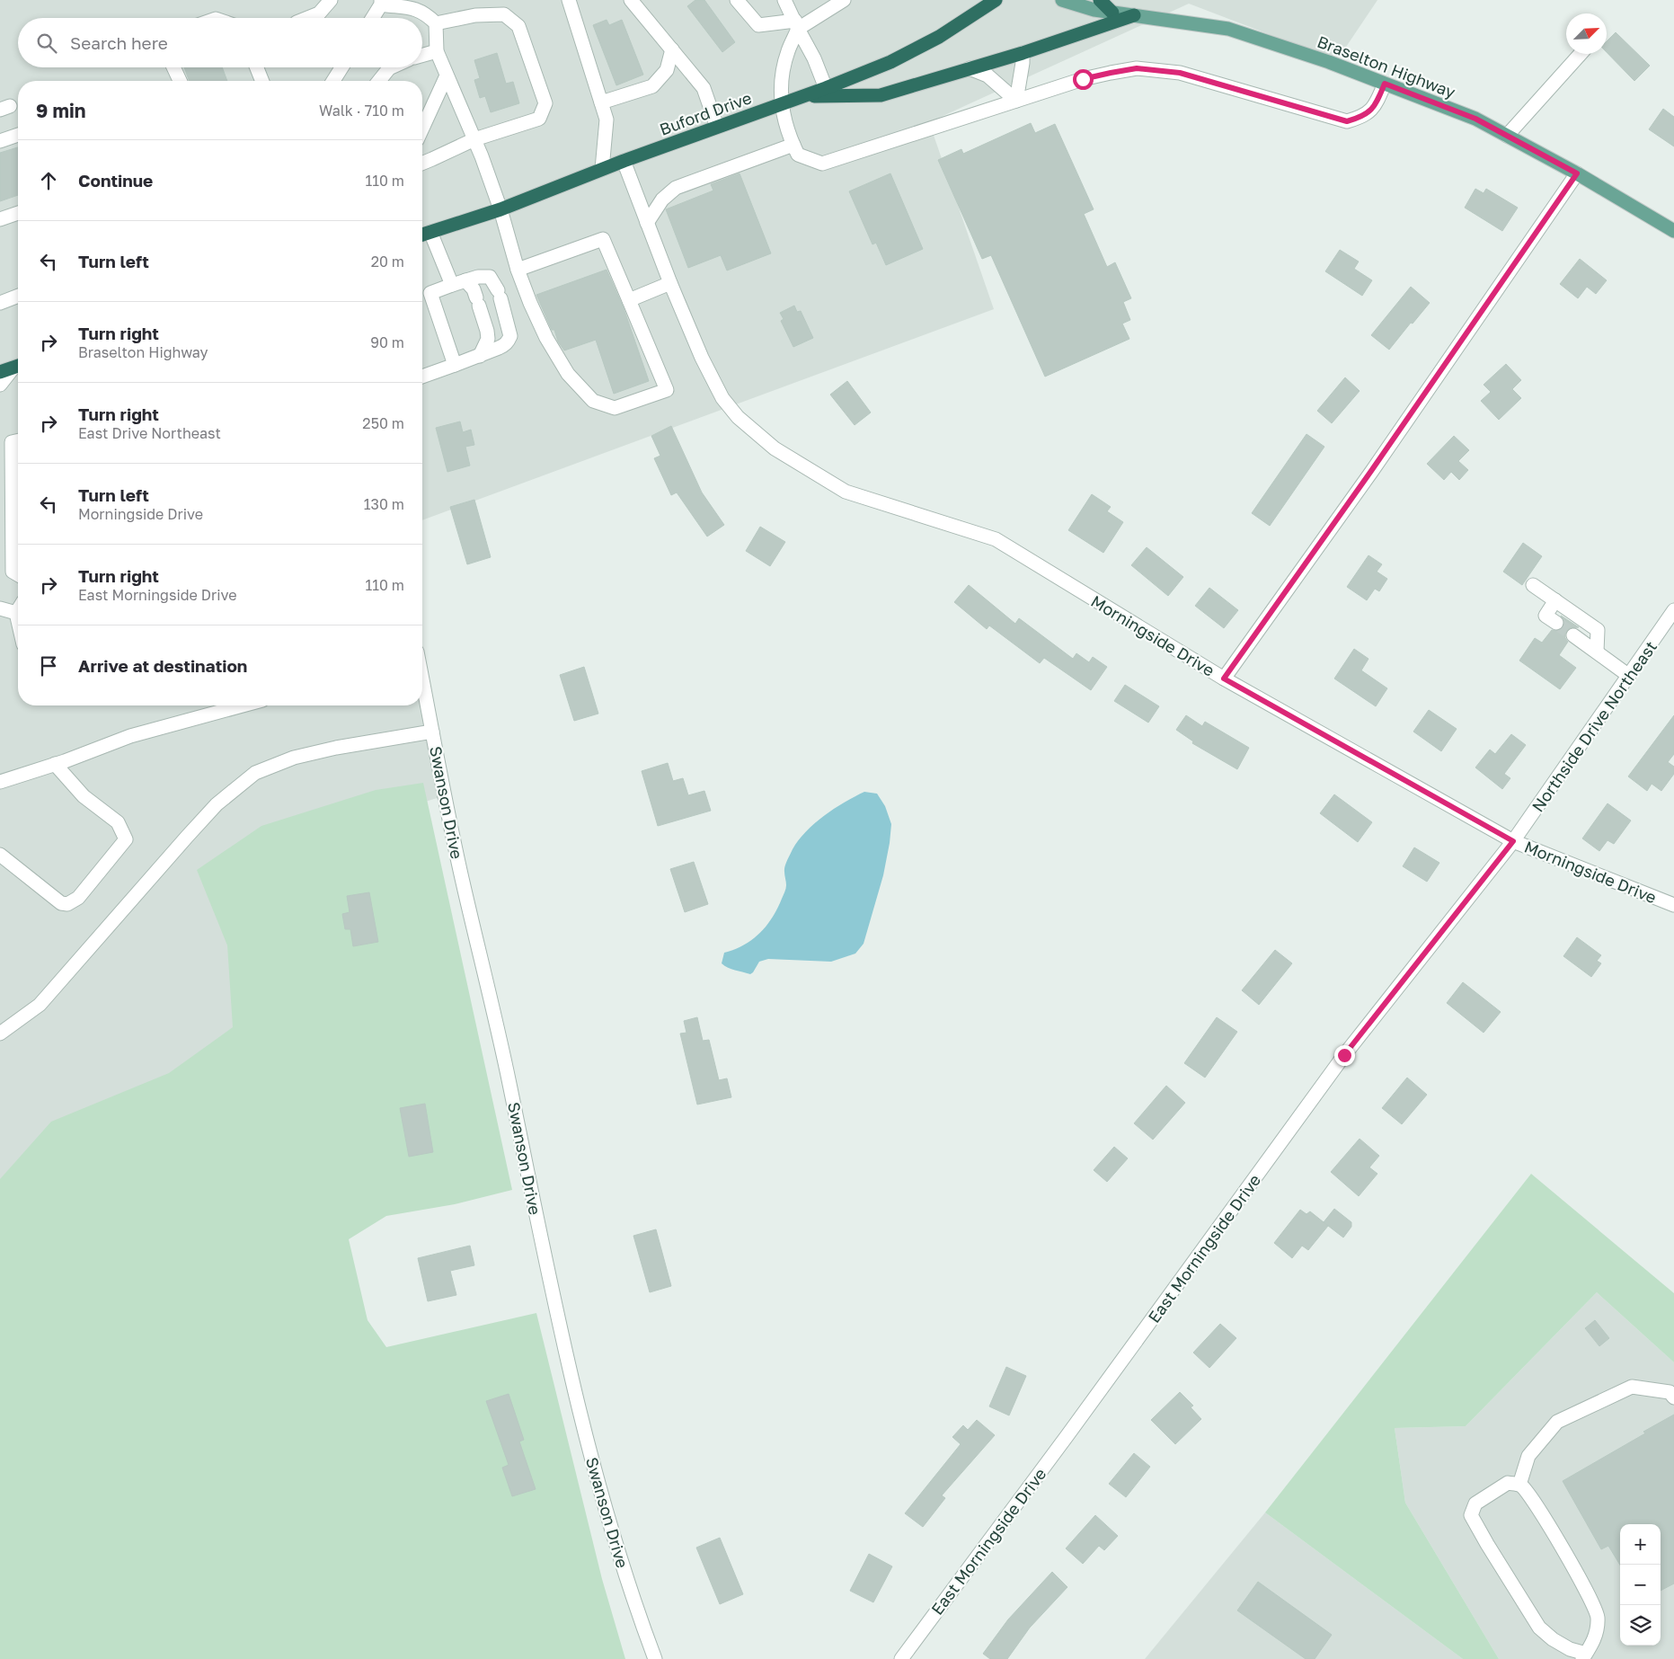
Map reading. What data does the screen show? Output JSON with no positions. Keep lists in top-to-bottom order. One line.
{"streets":{"highway":["Buford Drive"],"main road":["Braselton Highway"],"street":["Morningside Drive","Northside Drive Northeast","Swanson Drive","East Morningside Drive"]},"crossings":[["Morningside Drive","Northside Drive Northeast"],["Morningside Drive","East Morningside Drive"],["Northside Drive Northeast","East Morningside Drive"]],"north":"top right","page":{"search":"Search here","heading":["9 min","Walk · 710 m"],"list":[["Continue","110 m"],["Turn left","20 m"],["Turn right","Braselton Highway","90 m"],["Turn right","East Drive Northeast","250 m"],["Turn left","Morningside Drive","130 m"],["Turn right","East Morningside Drive","110 m"],"Arrive at destination"],"map_buttons":["+","−"]}}
